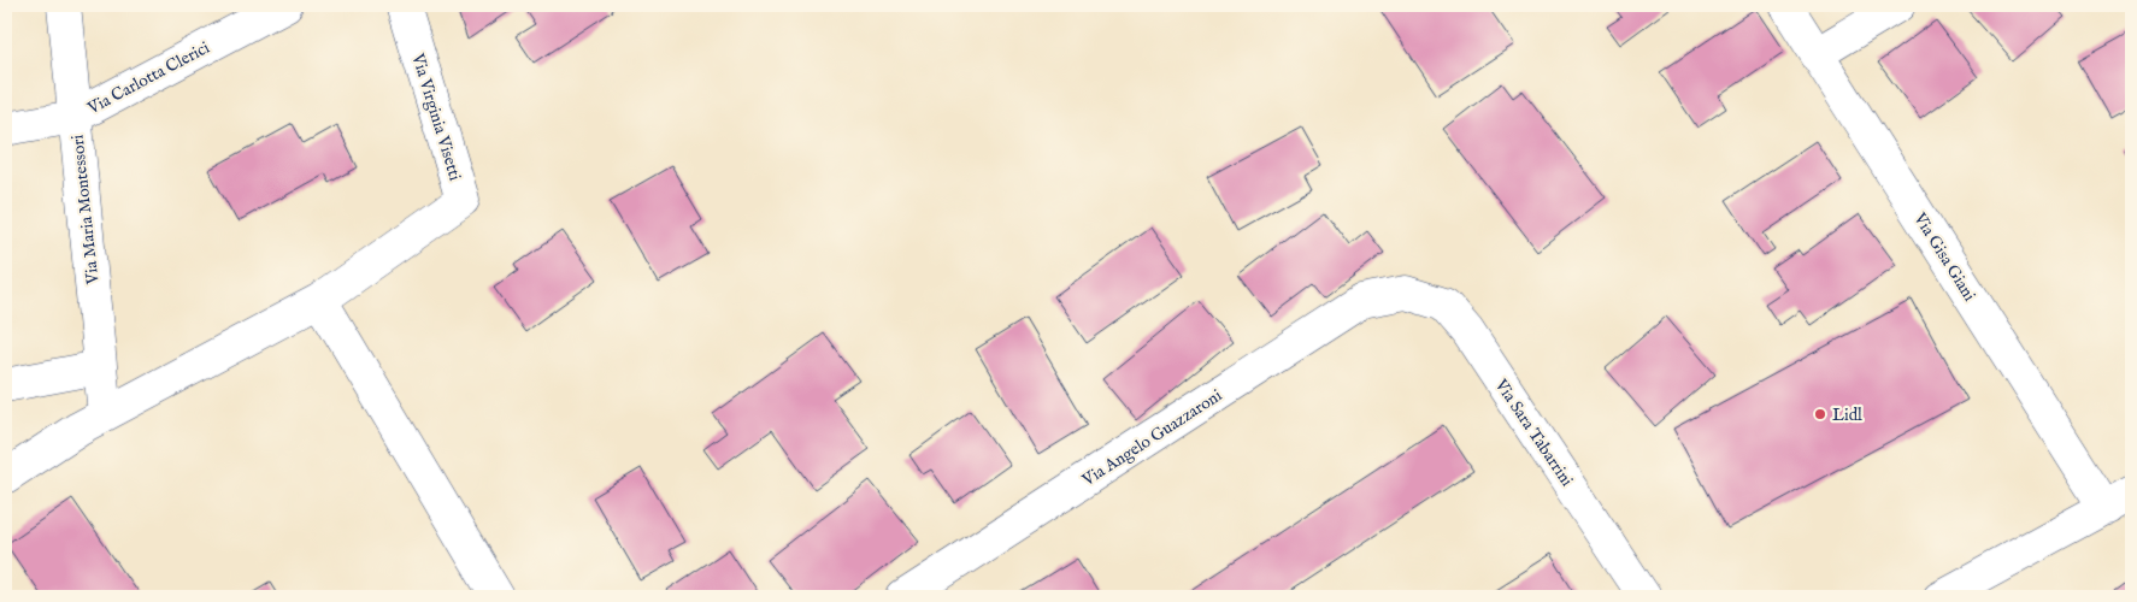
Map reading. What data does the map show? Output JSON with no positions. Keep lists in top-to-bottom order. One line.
{"streets":{"street":["Via Carlotta Clerici","Via Virginia Visetti","Via Maria Montessori","Via Gisa Giani","Via Sara Tabarrini","Via Angelo Guazzaroni"]},"crossings":[["Via Carlotta Clerici","Via Maria Montessori"],["Via Virginia Visetti","Via Maria Montessori"],["Via Sara Tabarrini","Via Angelo Guazzaroni"]],"places":["Lidl"]}
